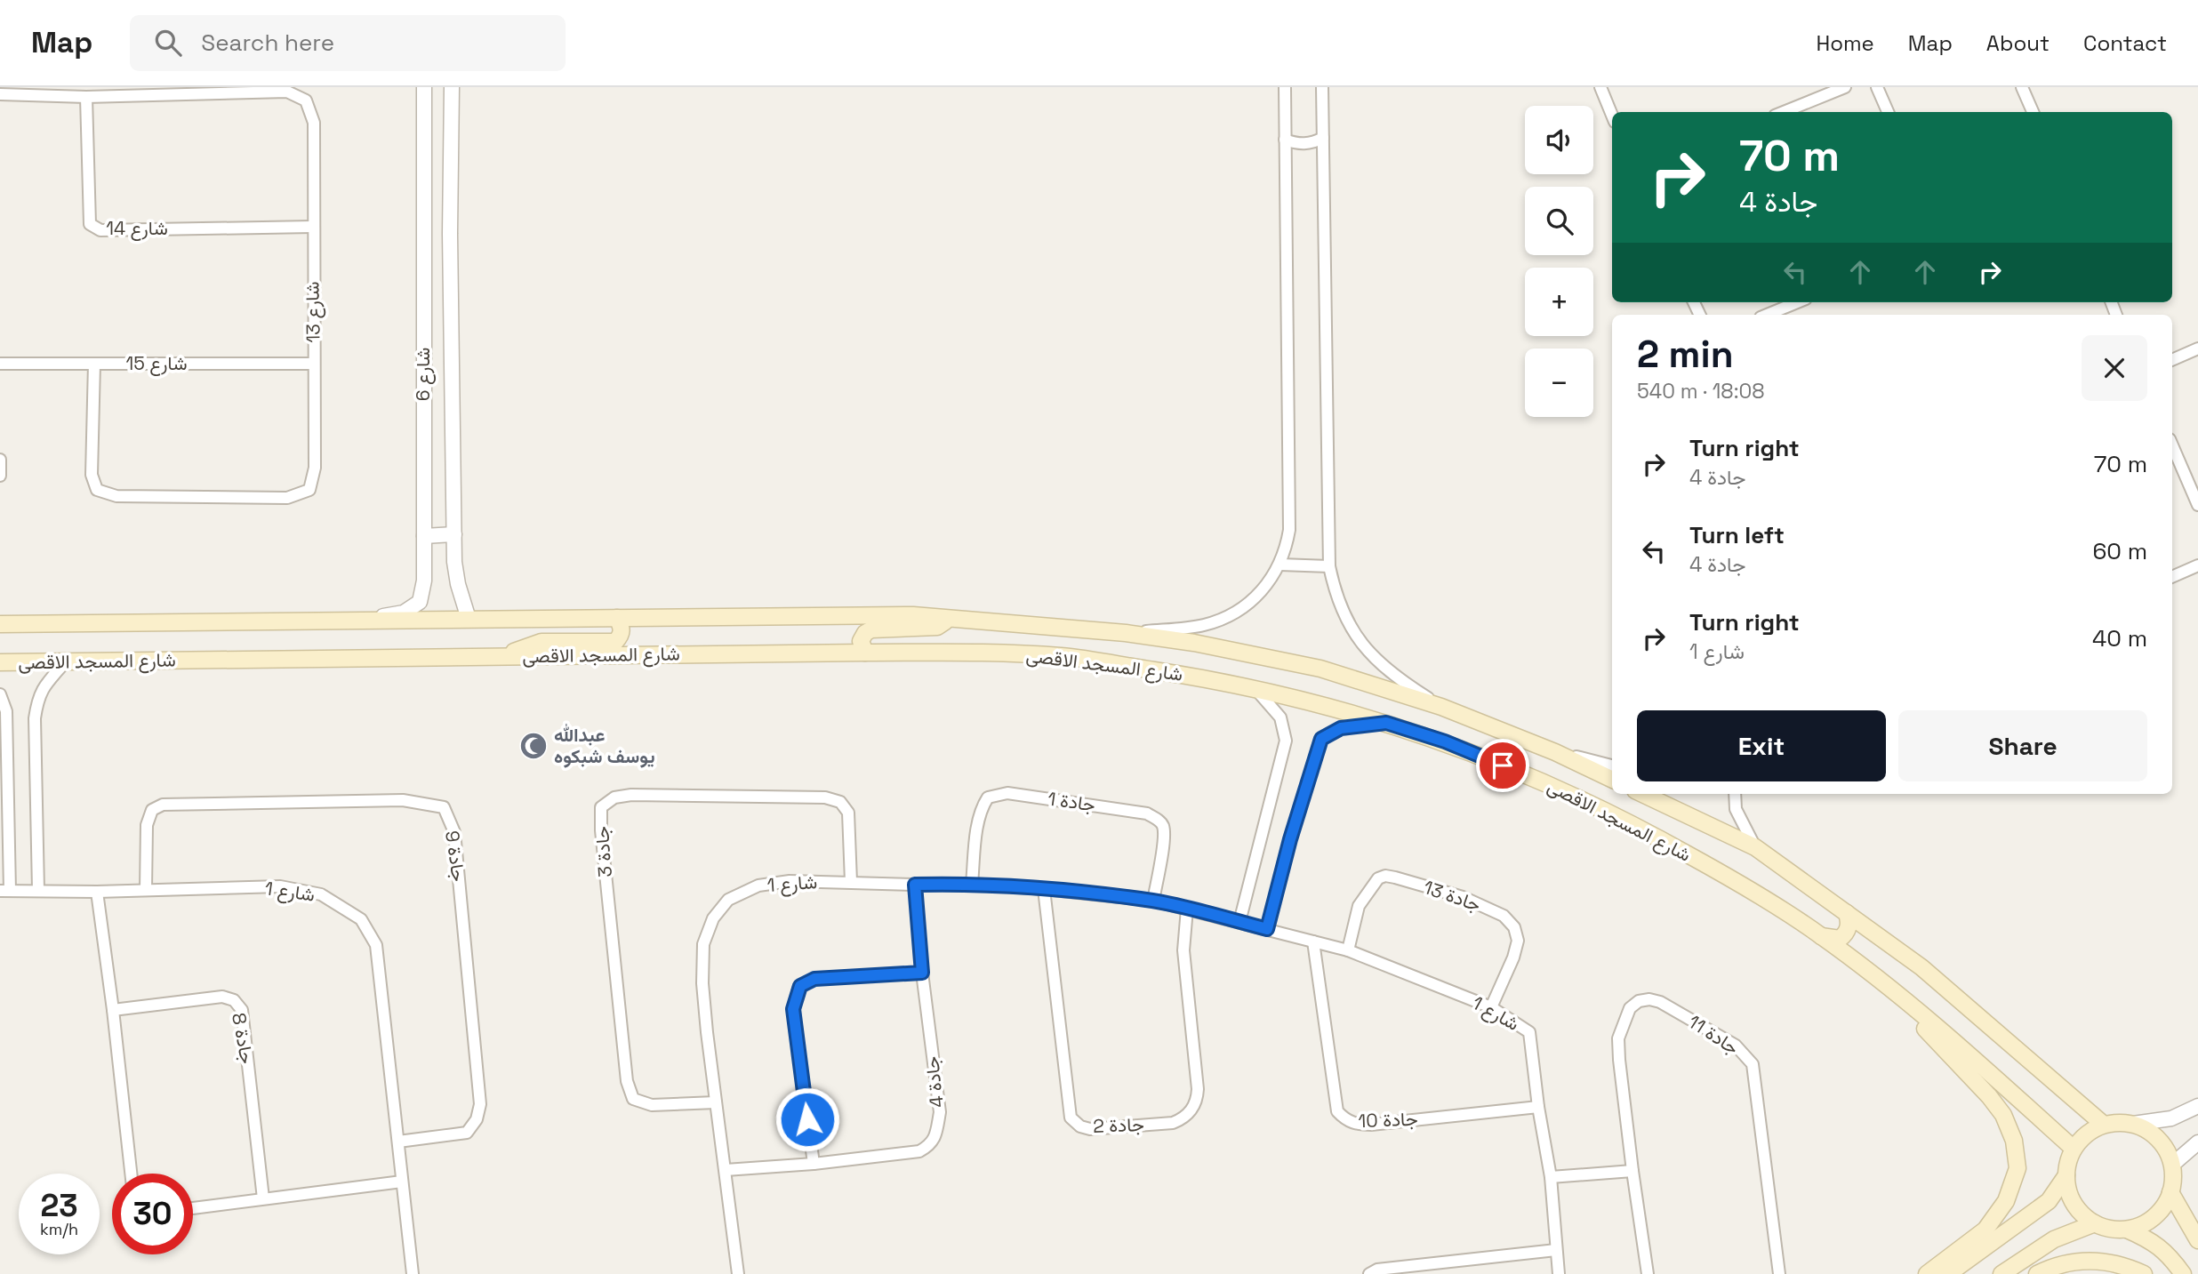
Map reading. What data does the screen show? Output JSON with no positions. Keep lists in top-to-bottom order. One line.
{"streets":{"main road":["شارع المسجد الاقصى"],"street":["شارع 14","شارع 13","شارع 15","شارع 6","جادة 1","جادة 3","جادة 9","شارع 1","جادة 13","جادة 11","جادة 8","جادة 4","جادة 10","جادة 2"]},"crossings":[["شارع 14","شارع 13"],["شارع 13","شارع 15"],["شارع 6","شارع المسجد الاقصى"],["جادة 1","شارع 1"],["جادة 3","شارع 1"],["جادة 9","شارع 1"],["شارع 1","جادة 13"],["شارع 1","جادة 4"],["شارع 1","جادة 10"],["شارع 1","جادة 2"]],"places":{"mosque":["عبدالله يوسف شبكوه"]},"page":{"header":"Map","search":"Search here","nav":["Home","Map","About","Contact"],"map_buttons":["+","−"],"turn":["70 m","جادة 4"],"heading":["2 min","540 m · 18:08"],"list":[{"name":"Turn right","note":"جادة 4","value":"70 m"},{"name":"Turn left","note":"جادة 4","value":"60 m"},{"name":"Turn right","note":"شارع 1","value":"40 m"}],"buttons":["Exit","Share"],"speed":"23 km/h","limit":"30"}}
